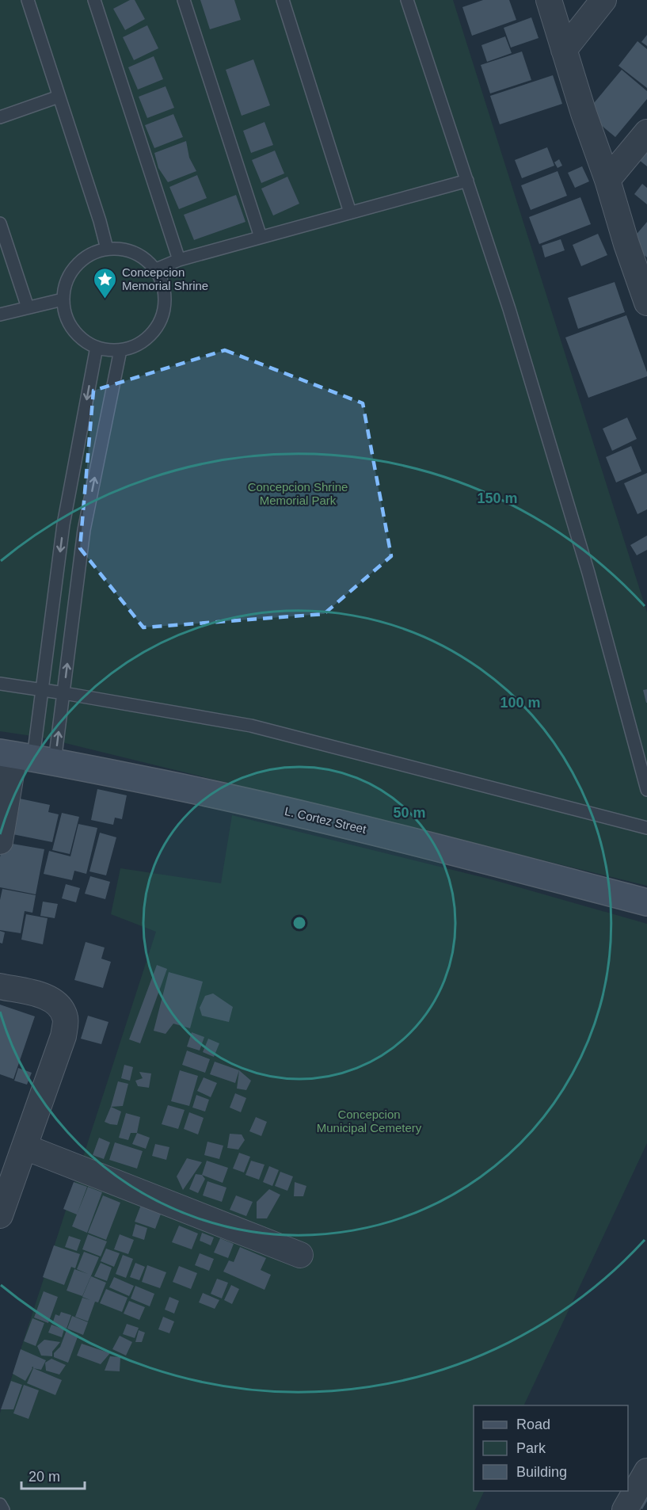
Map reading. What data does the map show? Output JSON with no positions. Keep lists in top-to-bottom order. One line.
{"streets":{"main road":["L. Cortez Street"]},"parks":["Concepcion Shrine Memorial Park","Concepcion Municipal Cemetery"],"places":{"place":["Concepcion Memorial Shrine"]},"legend":["Road","Park","Building"],"scale_bar":"20 m","rings":["150 m","100 m","50 m"]}
